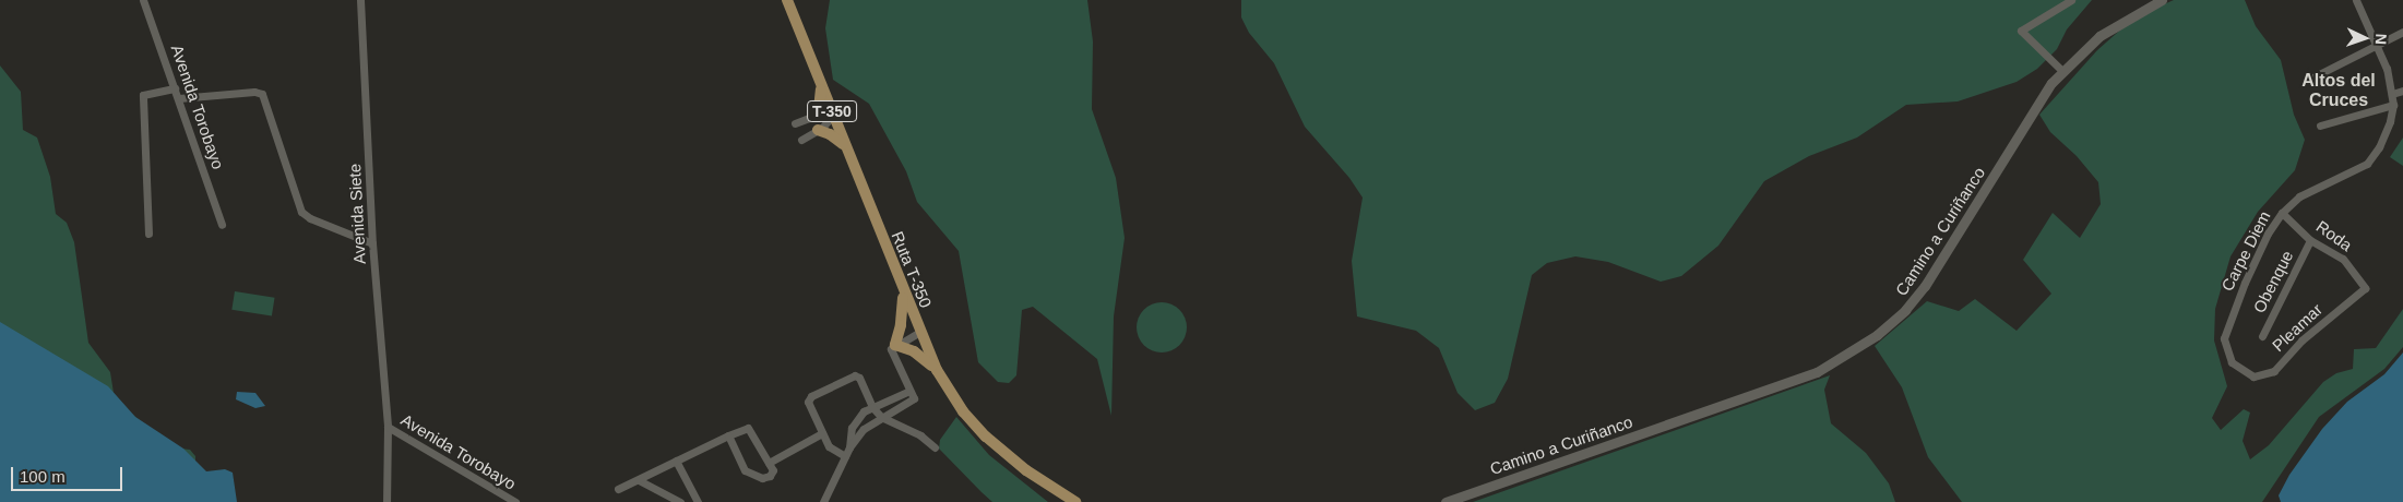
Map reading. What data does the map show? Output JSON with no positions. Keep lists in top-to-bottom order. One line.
{"streets":{"main road":["T-350","Ruta T-350"],"street":["Avenida Torobayo","Avenida Siete","Camino a Curiñanco","Roda","Carpe Diem","Obenque","Pleamar"]},"crossings":[["Avenida Torobayo","Avenida Siete"],["Roda","Carpe Diem"],["Roda","Obenque"],["Roda","Pleamar"],["Carpe Diem","Pleamar"]],"districts":["Altos del Cruces"],"scale_bar":"100 m","north":"right"}
